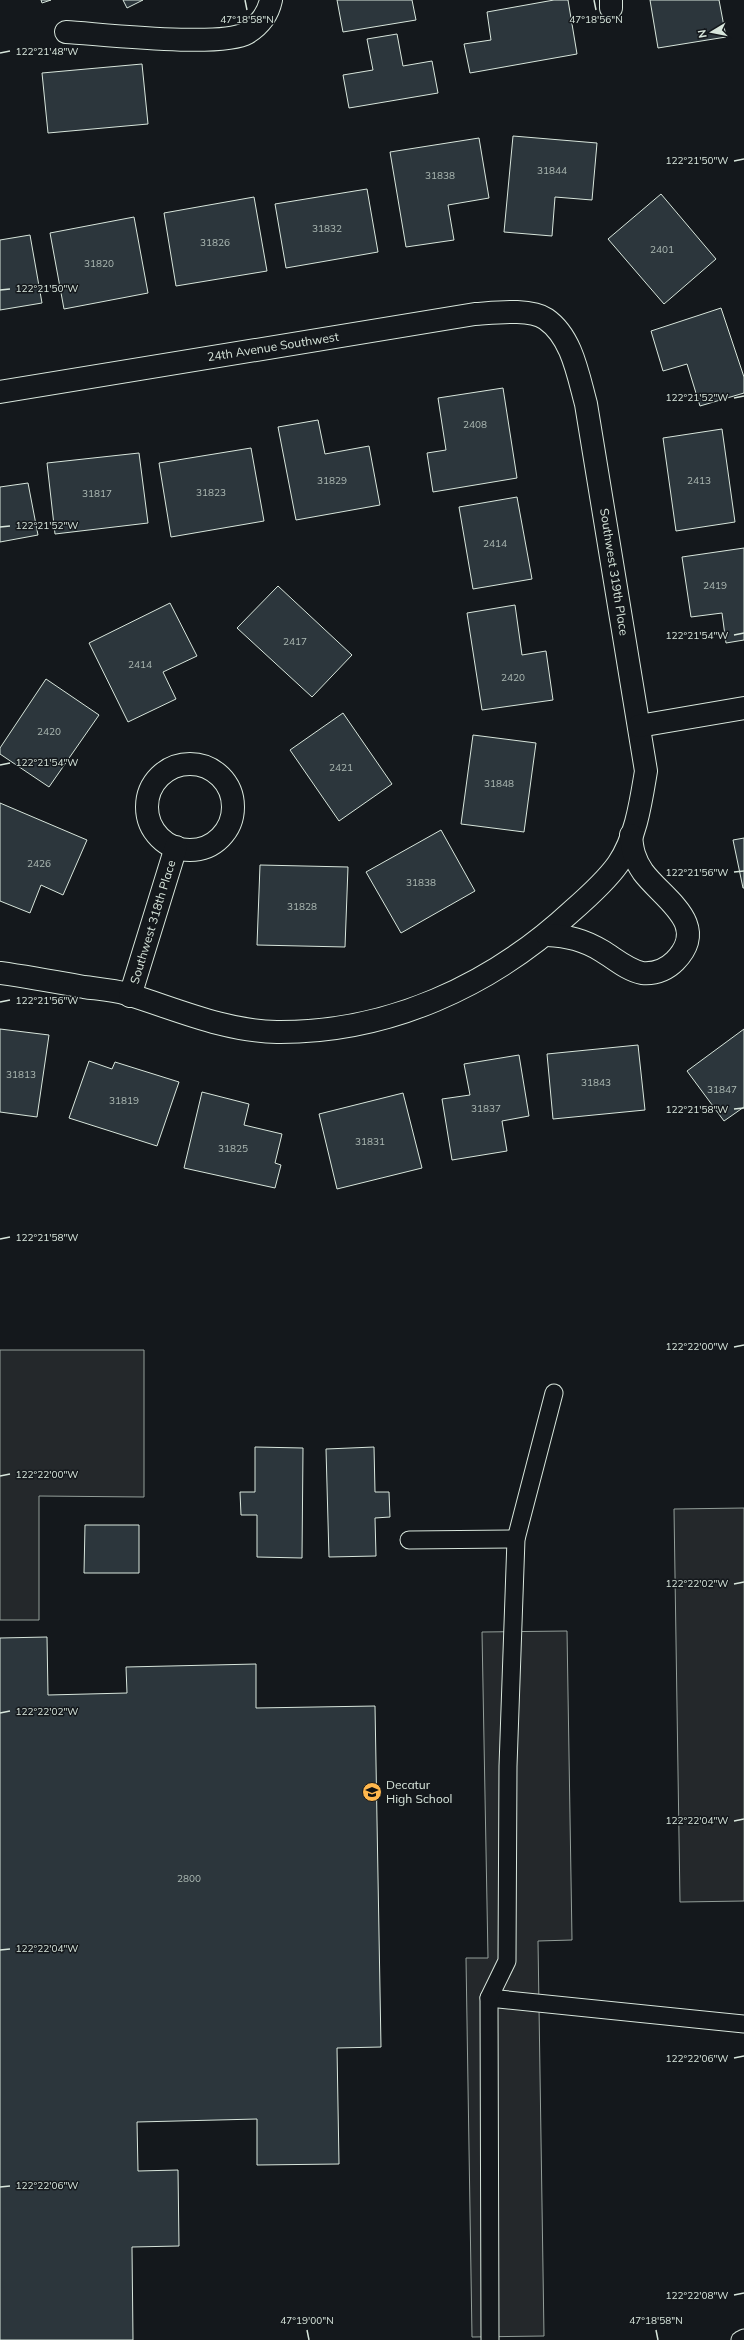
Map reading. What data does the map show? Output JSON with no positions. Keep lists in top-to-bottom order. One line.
{"streets":{"street":["24th Avenue Southwest","Southwest 319th Place","Southwest 318th Place"]},"crossings":[["24th Avenue Southwest","Southwest 319th Place"],["Southwest 319th Place","Southwest 318th Place"]],"places":{"school or university":["Decatur High School"]},"house_numbers":["31844","31838","31832","31826","2401","31820","2408","31829","2413","31823","31817","2414","2419","2417","2414","2420","2420","2421","31848","2426","31838","31828","31813","31843","31847","31819","31837","31831","31825","2800"],"north":"left","coordinates":["47°18'58\"N","47°18'56\"N","122°21'48\"W","122°21'50\"W","122°21'52\"W","122°21'54\"W","122°21'56\"W","122°21'58\"W","122°22'00\"W","122°22'02\"W","122°22'04\"W","122°22'06\"W","122°22'08\"W","47°19'00\"N"]}
